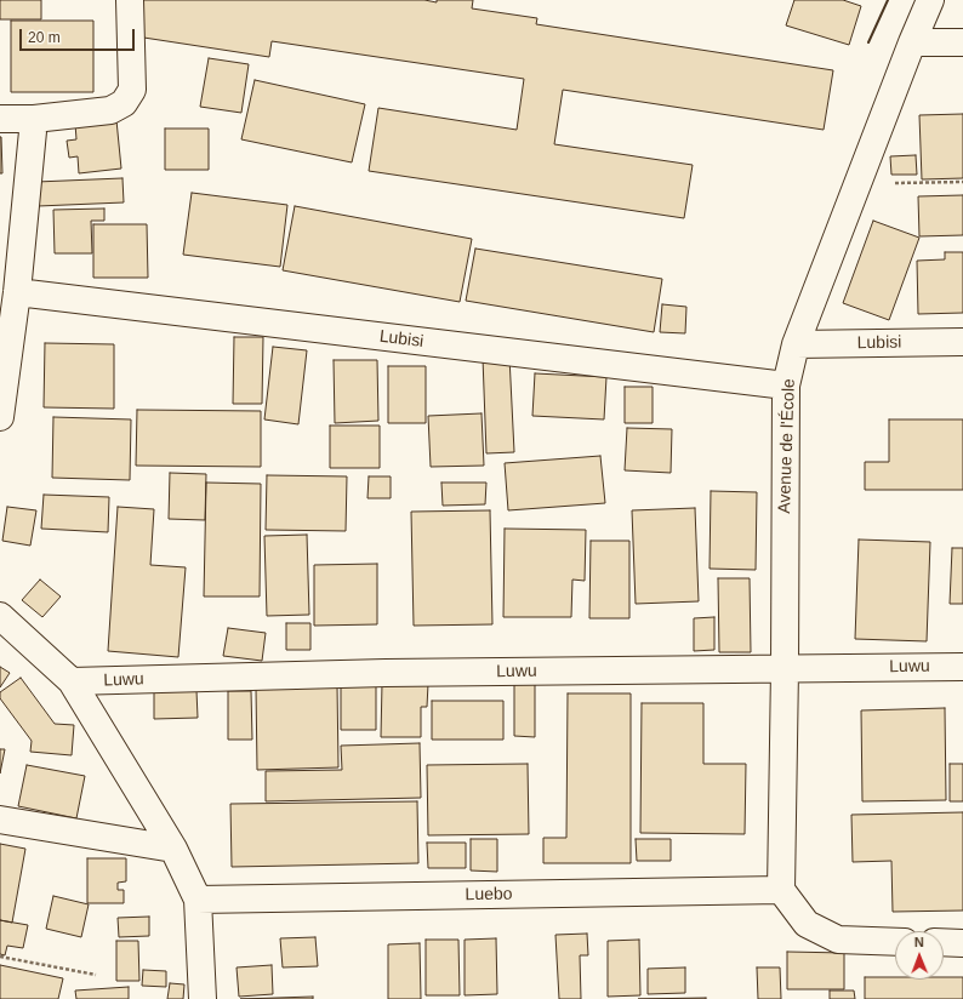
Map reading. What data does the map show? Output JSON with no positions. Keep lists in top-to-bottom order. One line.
{"streets":{"street":["Lubisi","Avenue de l'École","Luwu","Luebo"]},"crossings":[["Lubisi","Avenue de l'École"],["Avenue de l'École","Luwu"],["Avenue de l'École","Luebo"]],"scale_bar":"20 m","north":"top"}
